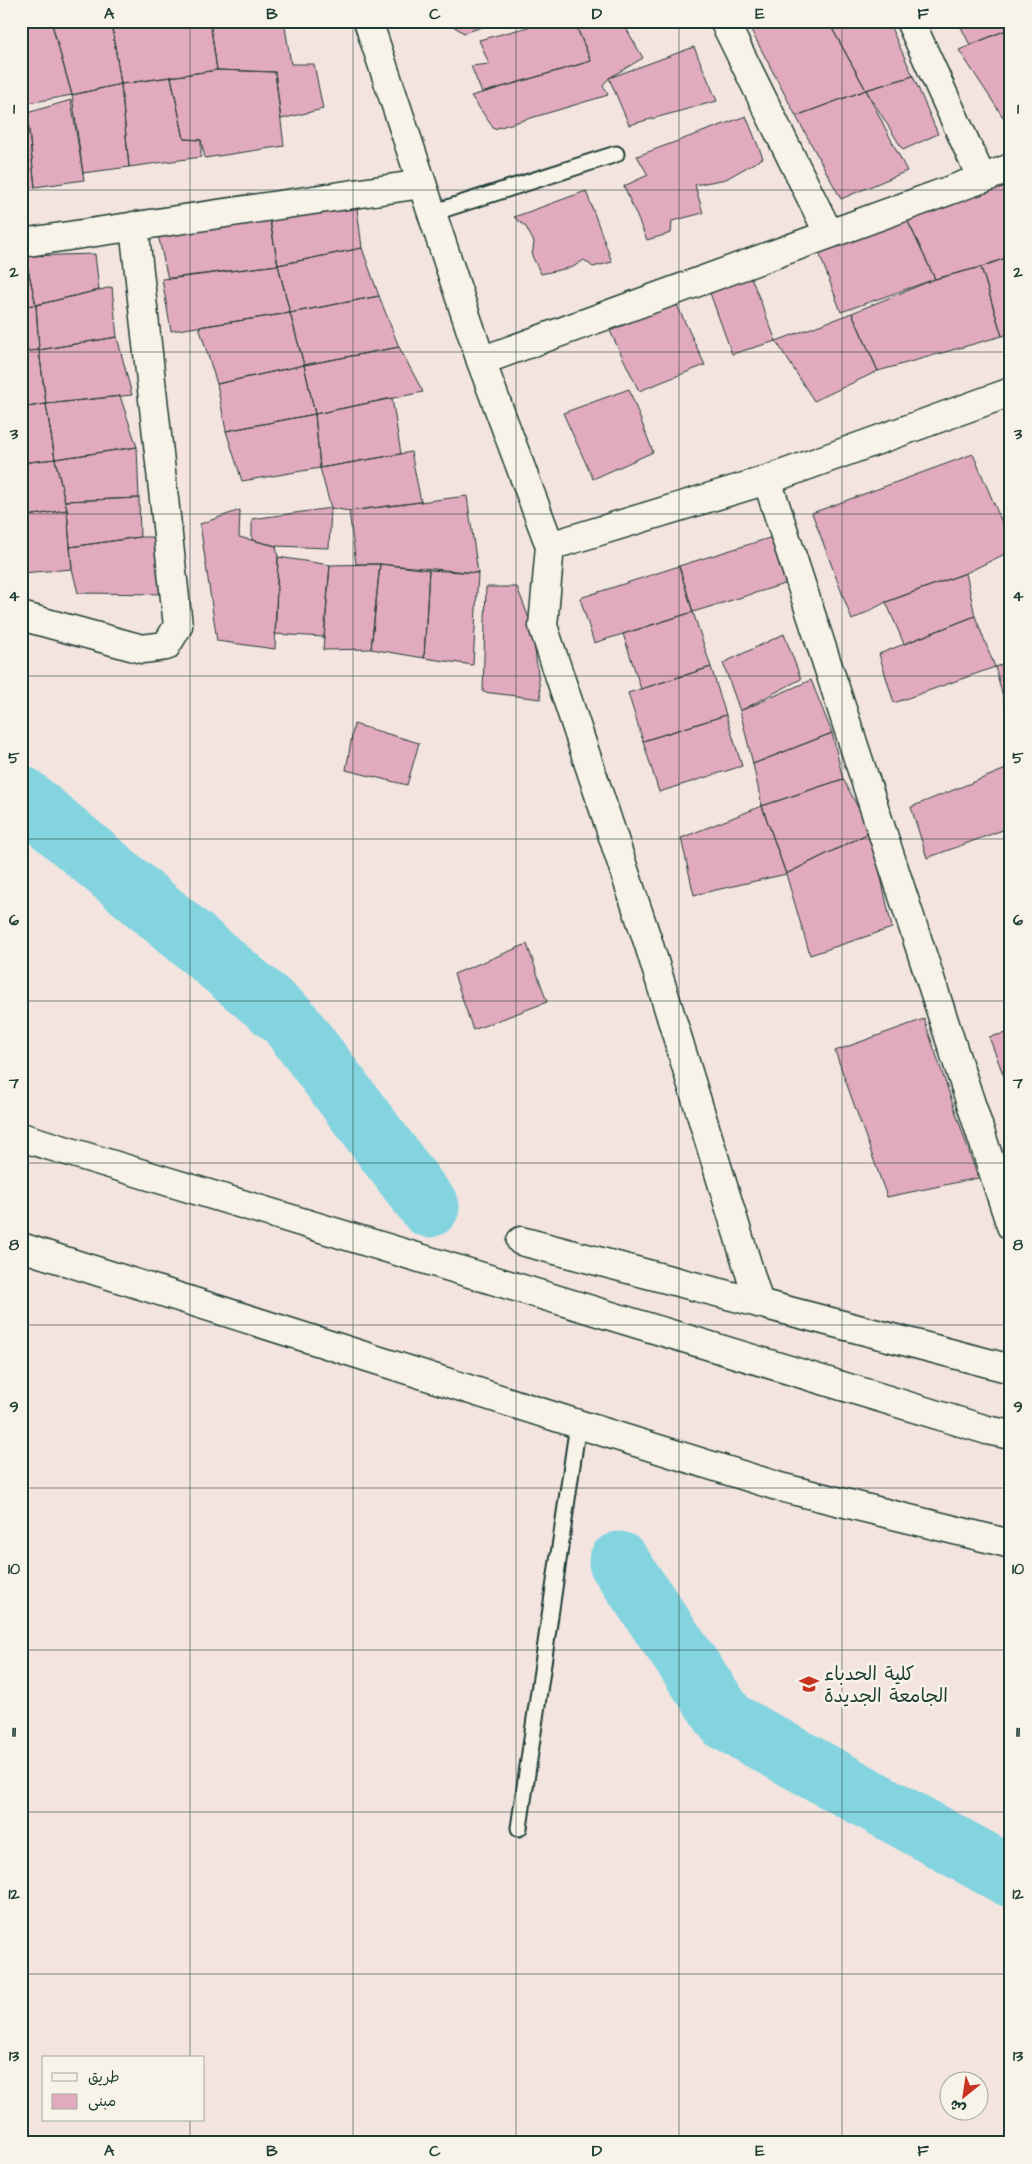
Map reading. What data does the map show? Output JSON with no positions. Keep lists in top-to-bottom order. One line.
{"places":{"school or university":["كلية الحدباء الجامعة الجديدة"]},"legend":["طريق","مبنى"],"north":"bottom left","grid":{"columns":["A","B","C","D","E","F"],"rows":["1","2","3","4","5","6","7","8","9","10","11","12","13"]}}
